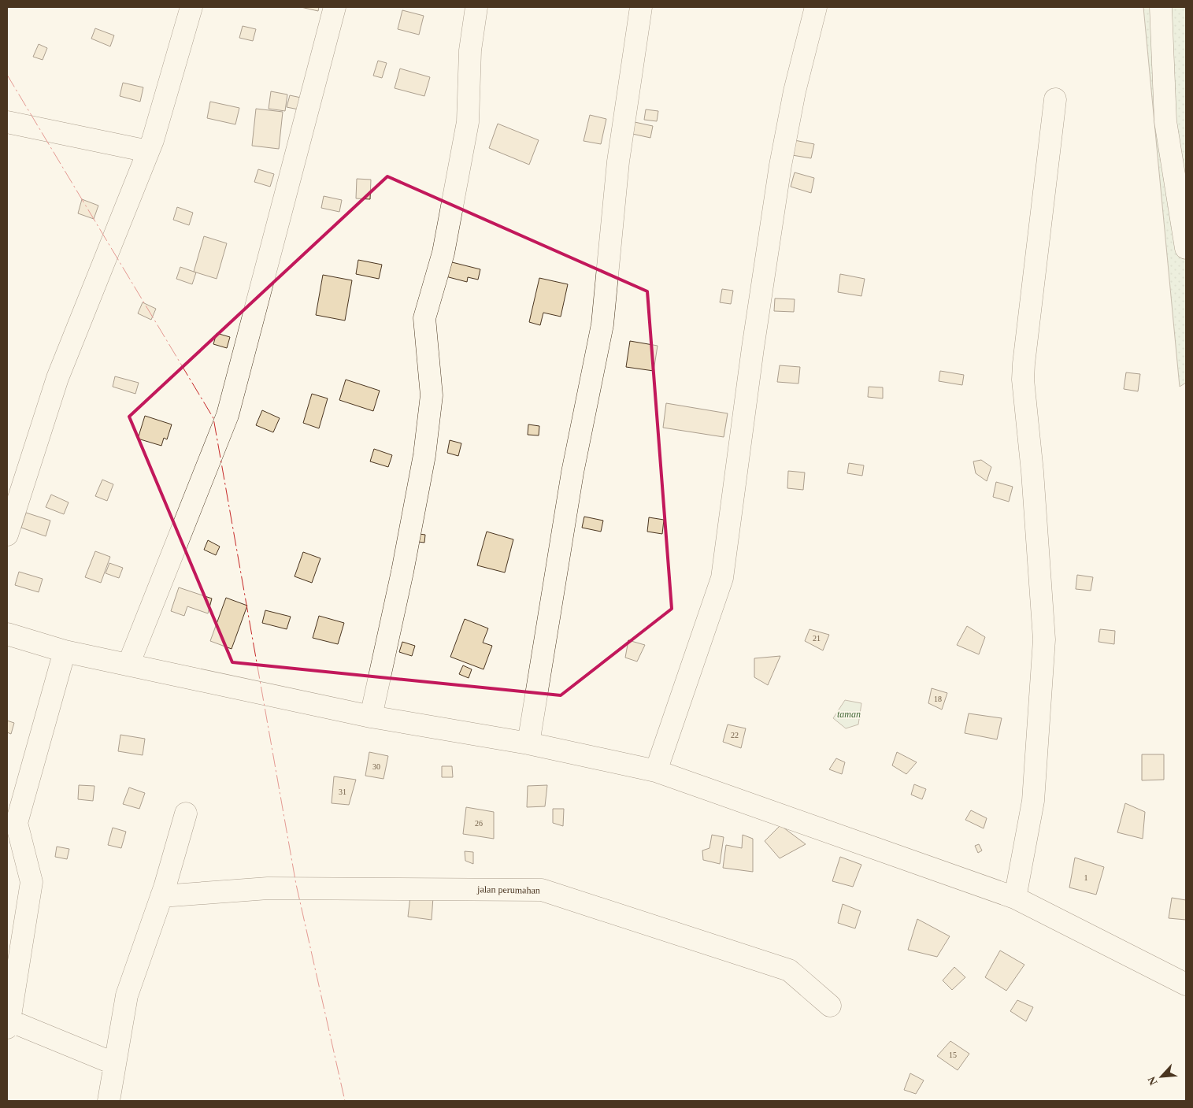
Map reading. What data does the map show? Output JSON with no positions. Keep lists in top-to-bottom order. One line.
{"streets":{"street":["jalan perumahan"]},"parks":["taman"],"house_numbers":["21","18","22","30","31","26","1","15"],"north":"bottom left"}
